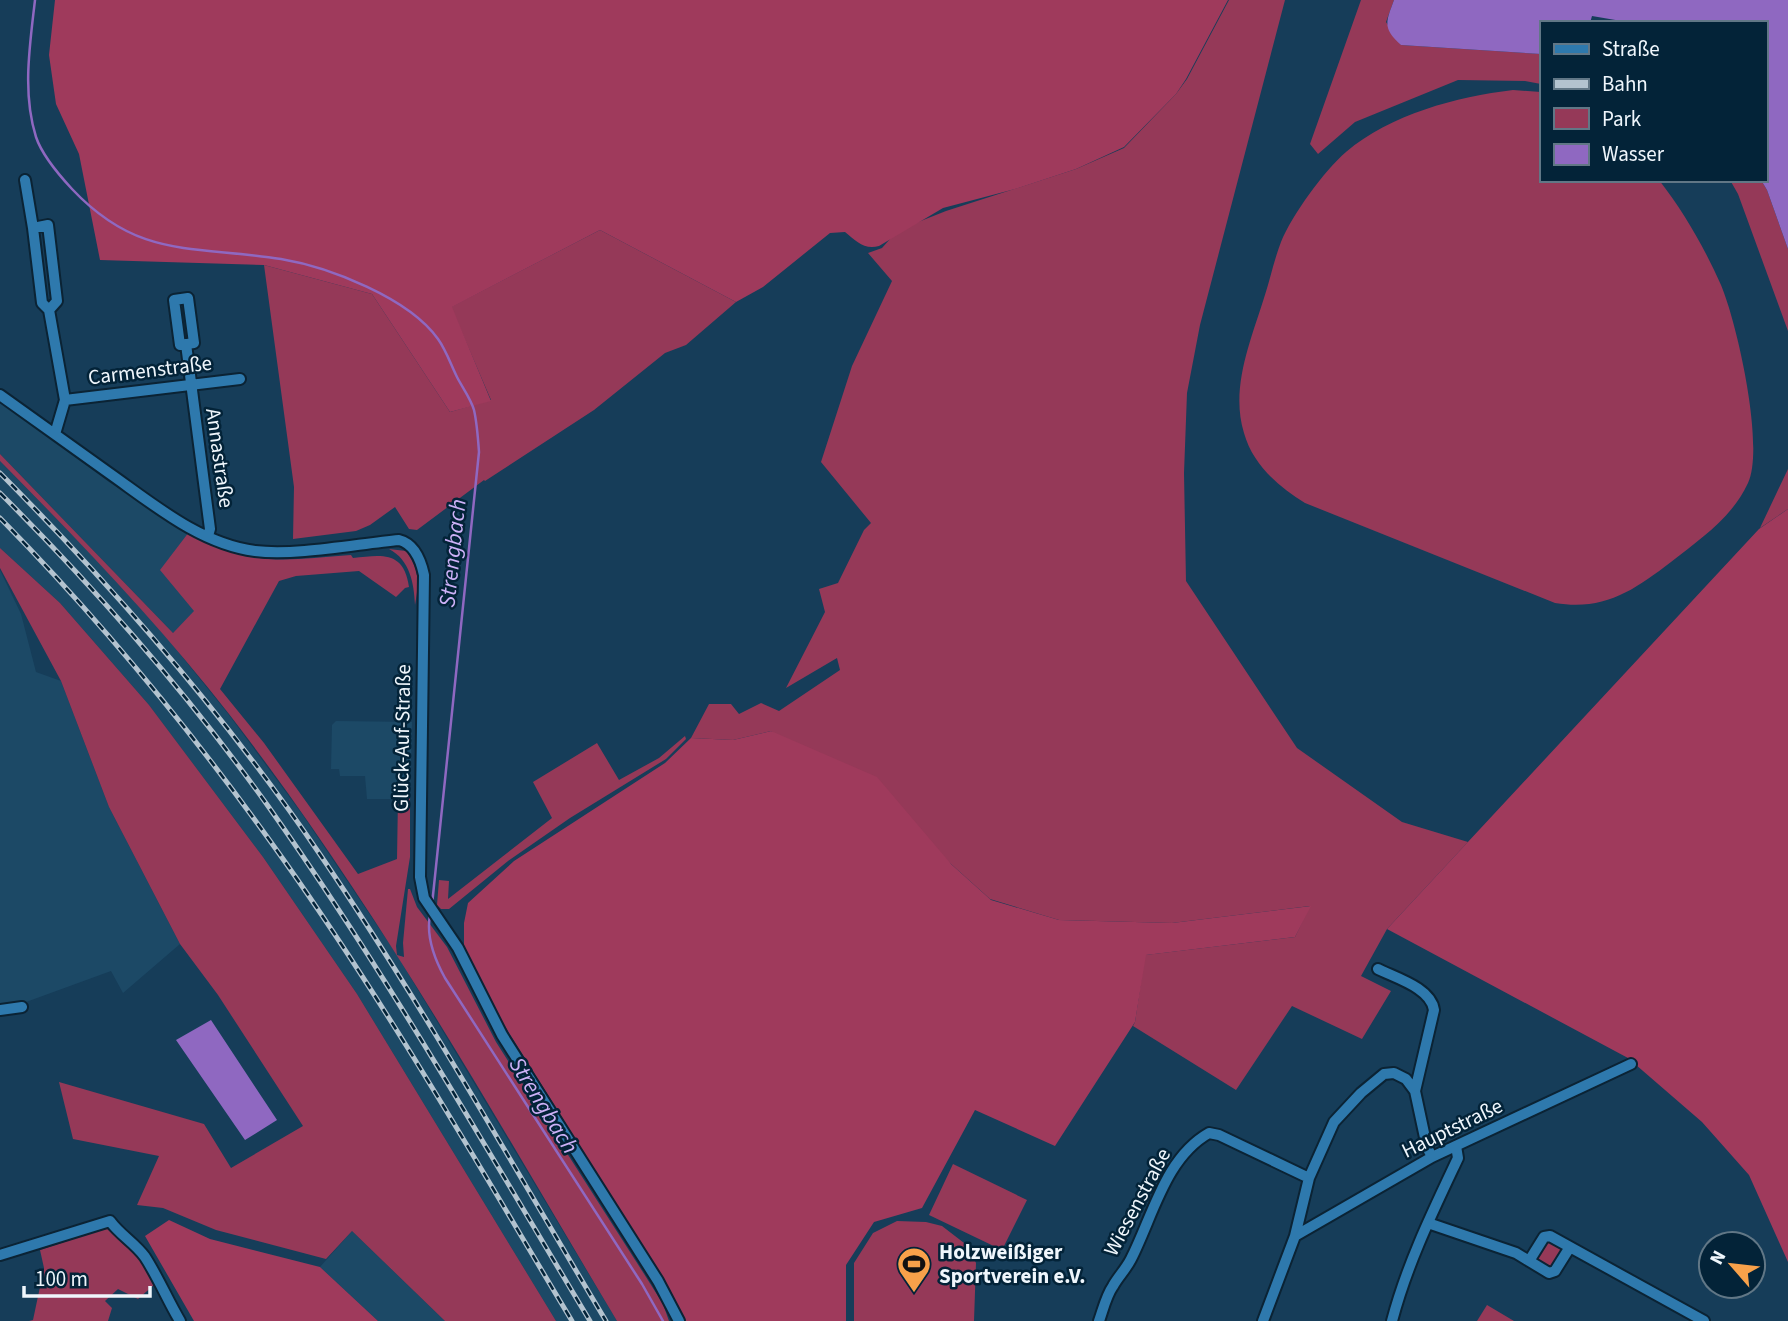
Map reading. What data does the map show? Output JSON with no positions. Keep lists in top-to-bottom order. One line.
{"streets":{"street":["Carmenstraße","Annastraße","Glück-Auf-Straße","Hauptstraße","Wiesenstraße"]},"crossings":[["Carmenstraße","Annastraße"],["Annastraße","Glück-Auf-Straße"]],"water":["Strengbach"],"places":{"sports":["Holzweißiger Sportverein e.V."]},"legend":["Straße","Bahn","Park","Wasser"],"scale_bar":"100 m","north":"top left"}
